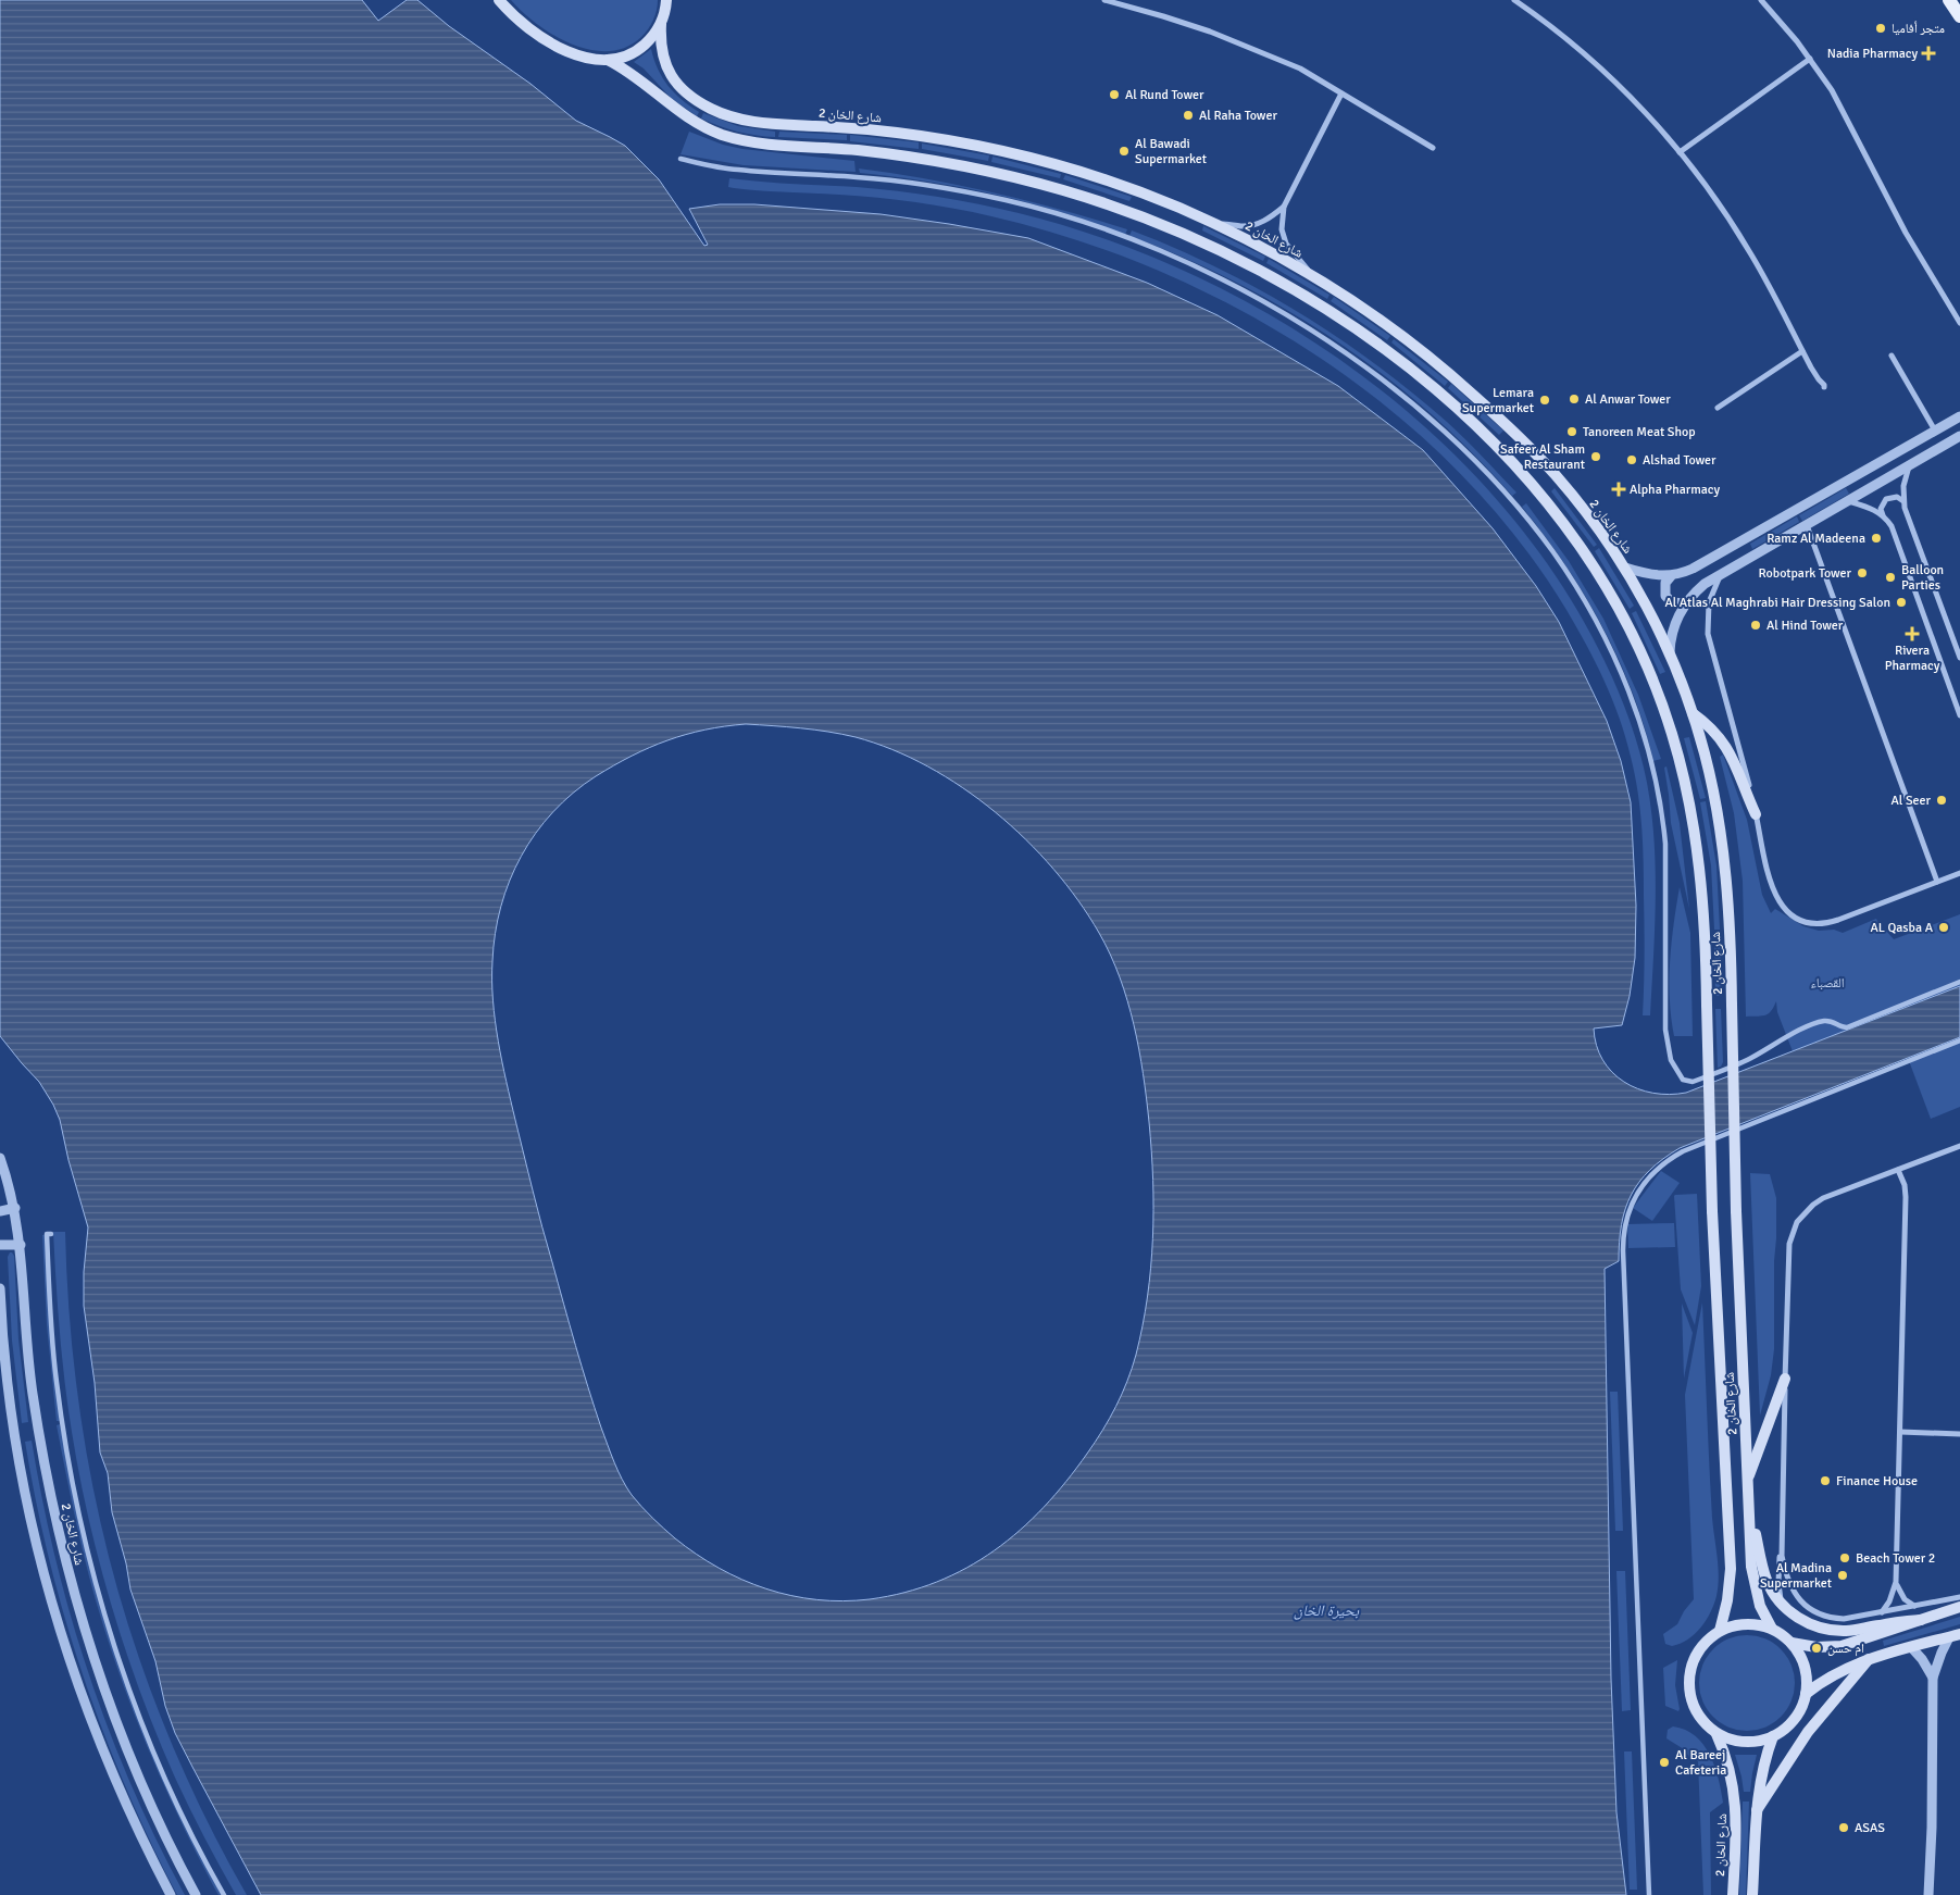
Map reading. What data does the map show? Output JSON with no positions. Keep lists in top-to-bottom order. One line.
{"streets":{"main road":["شارع الخان 2"]},"water":["بحيرة الخان"],"parks":["القصباء"],"places":{"other":["متجر أفاميا","Al Rund Tower","Al Raha Tower","Al Bawadi Supermarket","Al Anwar Tower","Lemara Supermarket","Tanoreen Meat Shop","Safeer Al Sham Restaurant","Alshad Tower","Ramz Al Madeena","Robotpark Tower","Balloon Parties","Al Atlas Al Maghrabi Hair Dressing Salon","Al Hind Tower","Al Seer","AL Qasba A","Finance House","Beach Tower 2","Al Madina Supermarket","ام حسن","Al Bareej Cafeteria","ASAS"],"health":["Nadia Pharmacy","Alpha Pharmacy","Rivera Pharmacy"]}}
